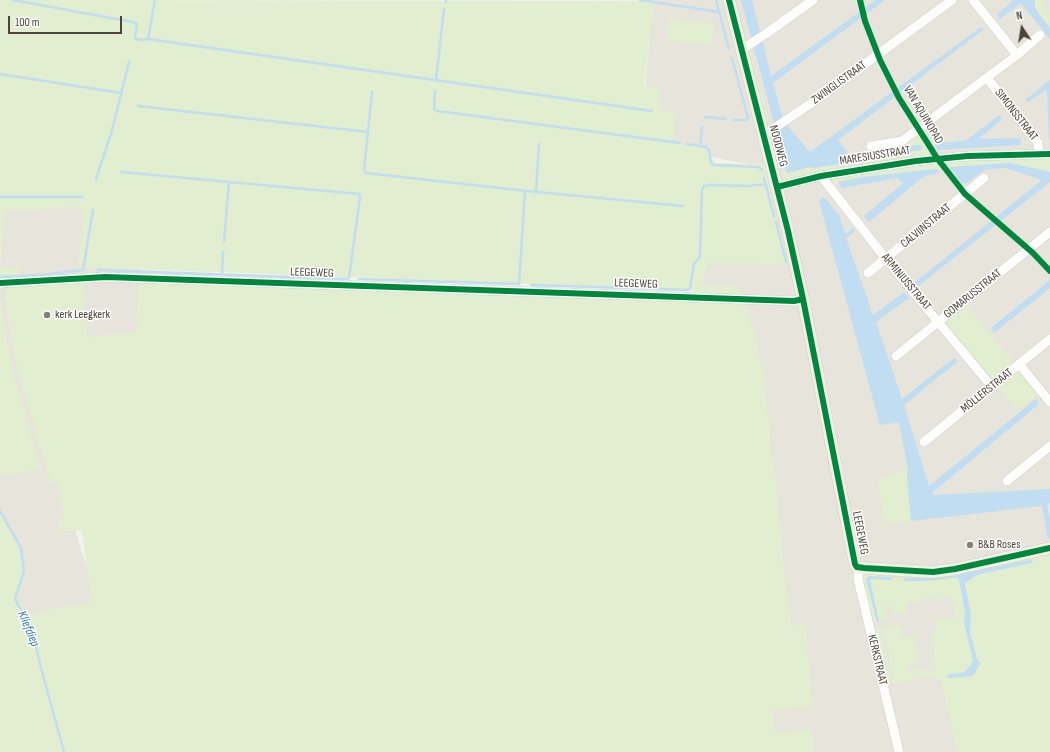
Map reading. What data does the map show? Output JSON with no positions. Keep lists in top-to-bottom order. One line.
{"streets":{"main road":["NOODWEG","LEEGEWEG"],"street":["ZWINGLISTRAAT","SIMONSSTRAAT","MARESIUSSTRAAT","CALVIJNSTRAAT","ARMINIUSSTRAAT","GOMARUSSTRAAT","MÖLLERSTRAAT","KERKSTRAAT"],"cycle path":["VAN AQUINOPAD"]},"crossings":[["ZWINGLISTRAAT","NOODWEG"],["SIMONSSTRAAT","MARESIUSSTRAAT"],["NOODWEG","MARESIUSSTRAAT"],["NOODWEG","LEEGEWEG"],["MARESIUSSTRAAT","ARMINIUSSTRAAT"],["CALVIJNSTRAAT","ARMINIUSSTRAAT"],["LEEGEWEG","KERKSTRAAT"],["ARMINIUSSTRAAT","GOMARUSSTRAAT"],["ARMINIUSSTRAAT","MÖLLERSTRAAT"]],"water":["Kliefdiep"],"places":["kerk Leegkerk","B&B Roses"],"scale_bar":"100 m","north":"top"}
